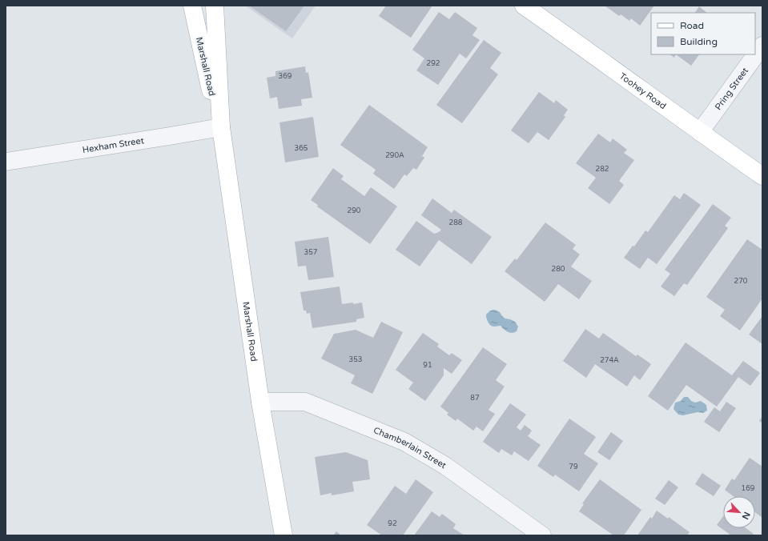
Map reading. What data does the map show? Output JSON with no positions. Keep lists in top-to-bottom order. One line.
{"streets":{"main road":["Marshall Road","Toohey Road"],"street":["Pring Street","Hexham Street","Chamberlain Street"]},"crossings":[["Marshall Road","Hexham Street"],["Marshall Road","Chamberlain Street"],["Pring Street","Toohey Road"]],"house_numbers":["292","369","365","290A","282","290","288","357","280","270","353","274A","91","87","79","169","92"],"legend":["Road","Building"],"north":"bottom right"}
